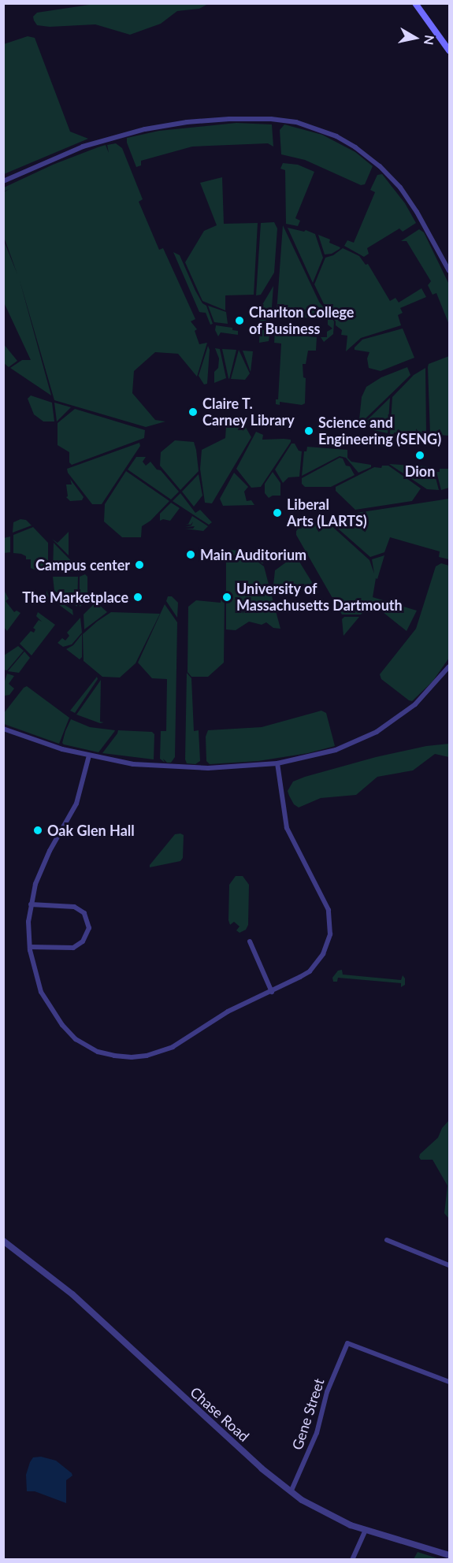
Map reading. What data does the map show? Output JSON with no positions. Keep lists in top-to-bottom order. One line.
{"streets":{"street":["Chase Road","Gene Street"]},"crossings":[["Chase Road","Gene Street"]],"places":["Charlton College of Business","Claire T. Carney Library","Science and Engineering (SENG)","Dion","Liberal Arts (LARTS)","Main Auditorium","Campus center","The Marketplace","University of Massachusetts Dartmouth","Oak Glen Hall"],"north":"right"}
